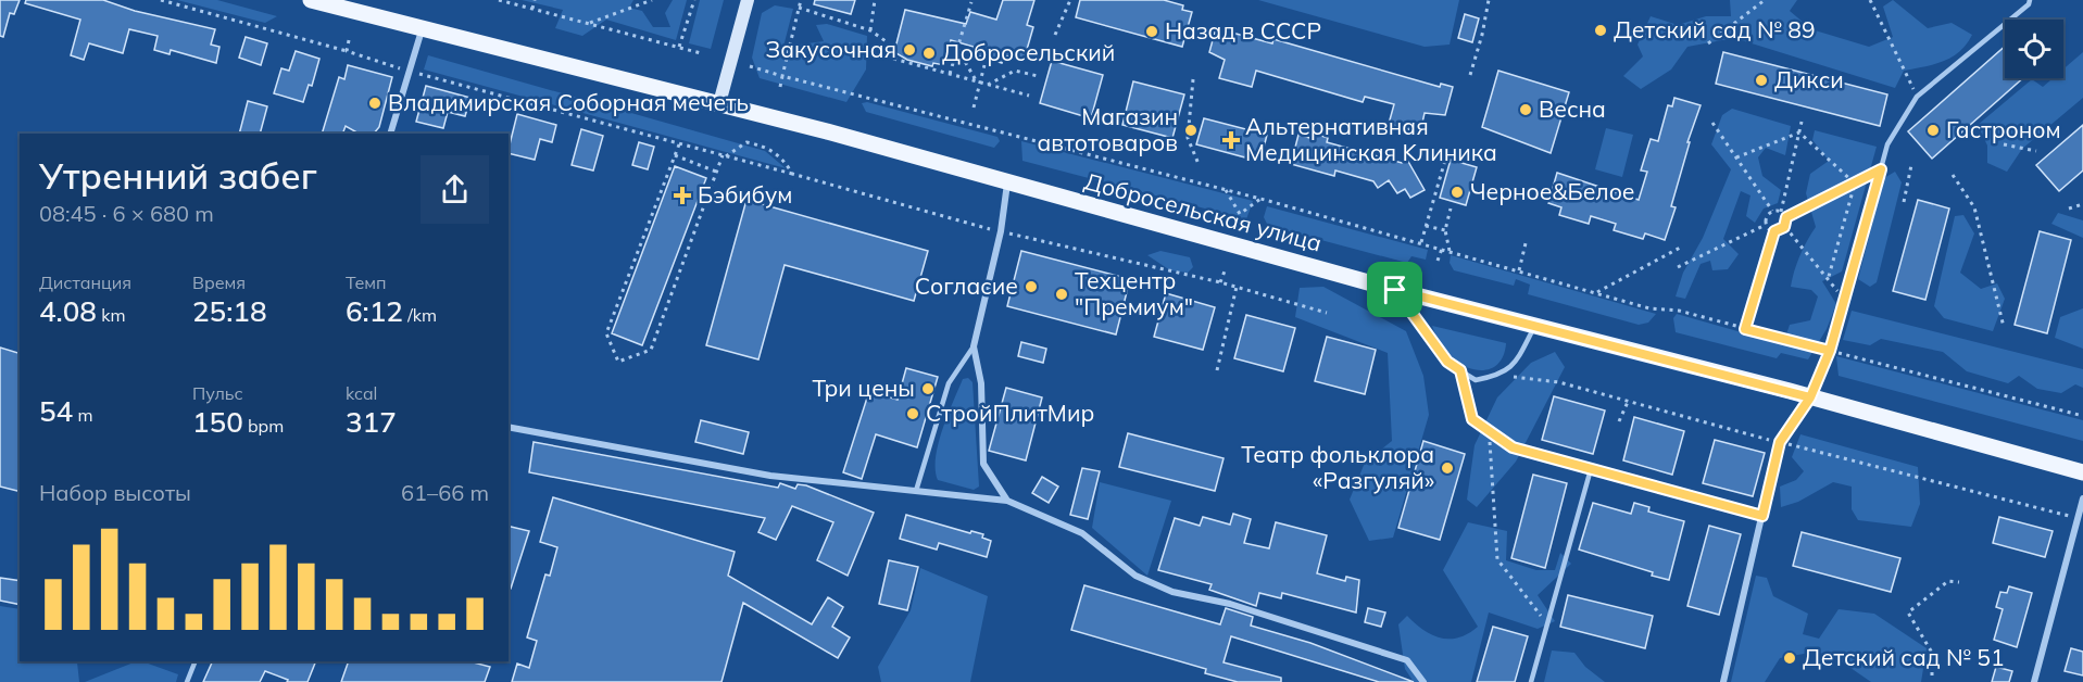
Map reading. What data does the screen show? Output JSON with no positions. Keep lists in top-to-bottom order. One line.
{"streets":{"main road":["Добросельская улица"]},"places":{"other":["Детский сад № 89","Назад в СССР","Закусочная","Добросельский","Дикси","Владимирская Соборная мечеть","Весна","Магазин автотоваров","Гастроном","Черное&Белое","Согласие","Техцентр \"Премиум\"","Три цены","СтройПлитМир","Театр фольклора «Разгуляй»","Детский сад № 51"],"health":["Альтернативная Mедицинская Kлиника","Бэбибум"]},"page":{"heading":["Утренний забег","08:45 · 6 × 680 m"],"stats":[["Дистанция","4.08 km"],["Время","25:18"],["Темп","6:12 /km"],["54 m"],["Пульс","150 bpm"],["kcal","317"]],"chart":["Набор высоты","61–66 m"]}}
